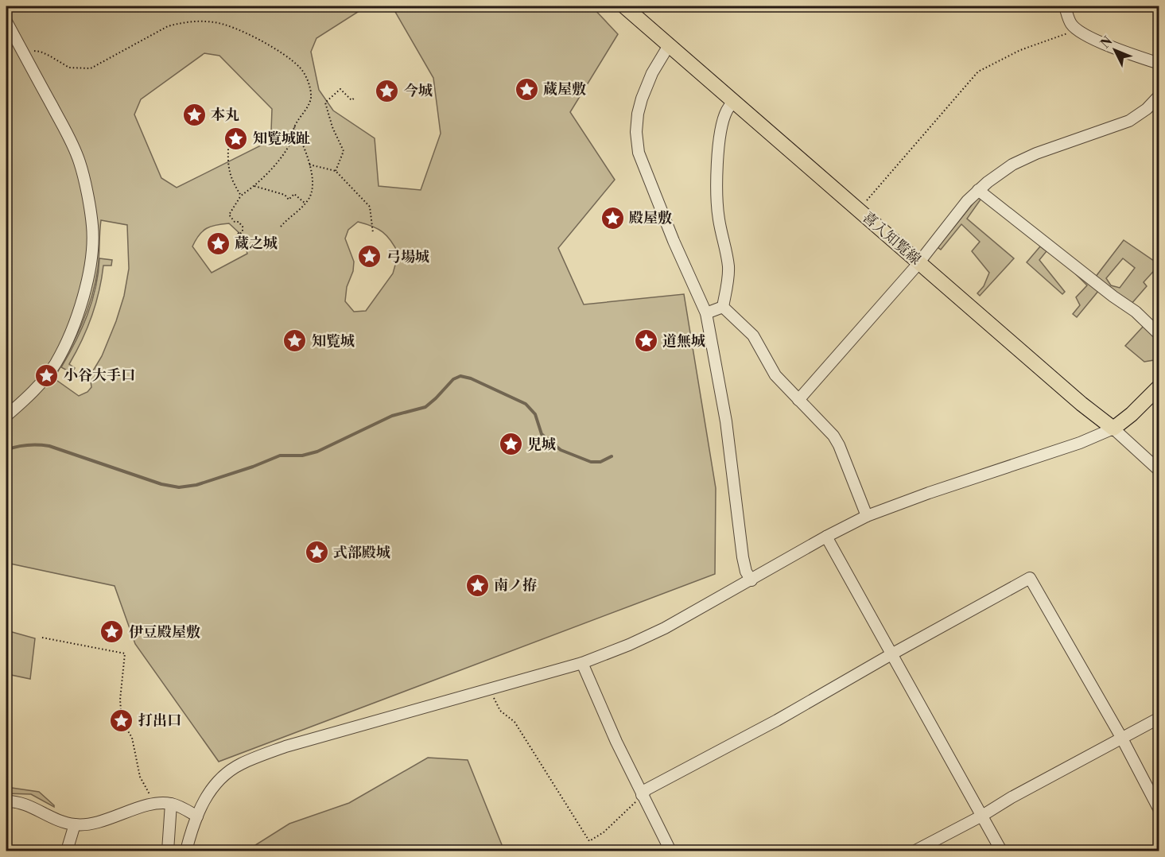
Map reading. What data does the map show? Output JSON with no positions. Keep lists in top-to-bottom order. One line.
{"streets":{"main road":["喜入知覧線"]},"places":{"place":["蔵屋敷","今城","本丸","知覧城趾","殿屋敷","蔵之城","弓場城","知覧城","道無城","小谷大手口","児城","式部殿城","南ノ拵","伊豆殿屋敷","打出口"]},"north":"top left"}
